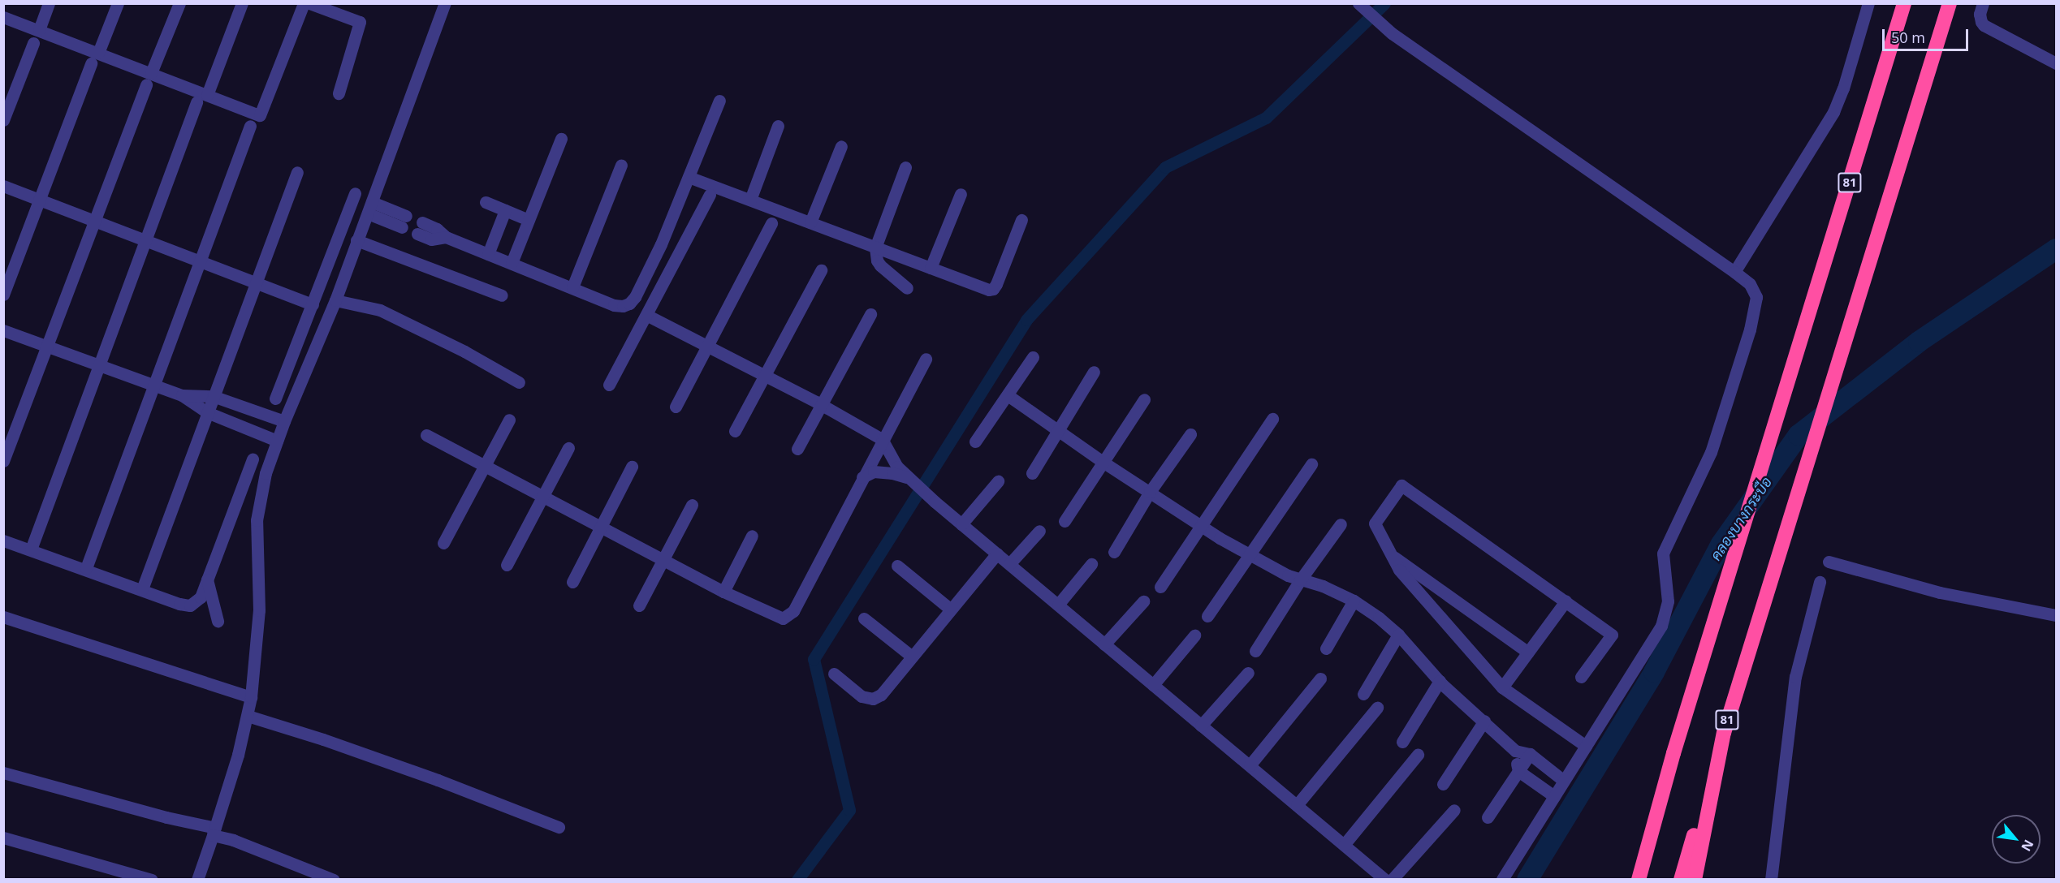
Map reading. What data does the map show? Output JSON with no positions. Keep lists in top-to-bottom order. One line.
{"streets":{"highway":["81"]},"water":["คลองบางกระบือ"],"scale_bar":"50 m","north":"bottom right"}
